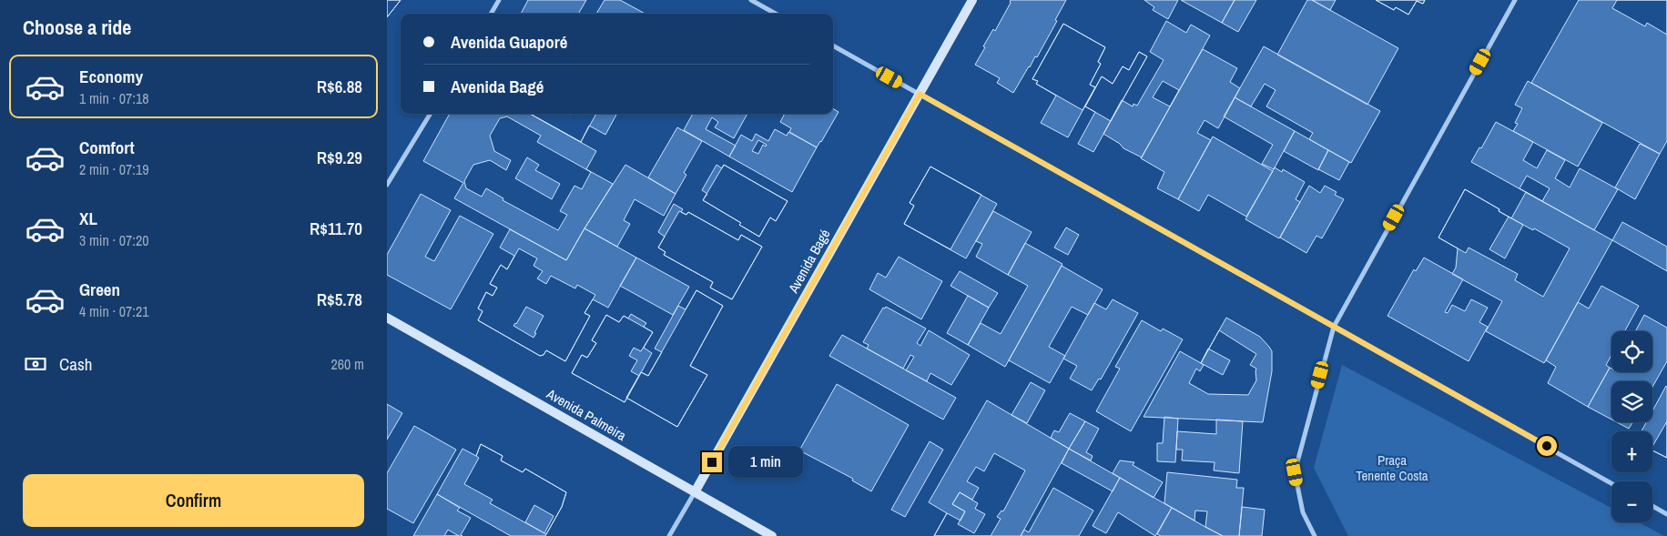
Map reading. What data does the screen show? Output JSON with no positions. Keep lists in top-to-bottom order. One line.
{"streets":{"street":["Avenida Bagé","Avenida Palmeira"]},"crossings":[["Avenida Bagé","Avenida Palmeira"]],"parks":["Praça Tenente Costa"],"page":{"heading":"Choose a ride","banner":["Avenida Guaporé","Avenida Bagé"],"list":[{"name":"Economy","note":"1 min · 07:18","value":"R$6.88"},{"name":"Comfort","note":"2 min · 07:19","value":"R$9.29"},{"name":"XL","note":"3 min · 07:20","value":"R$11.70"},{"name":"Green","note":"4 min · 07:21","value":"R$5.78"}],"map_buttons":["+","−"],"pay":["Cash","260 m"],"bubble":"1 min","buttons":"Confirm"}}
